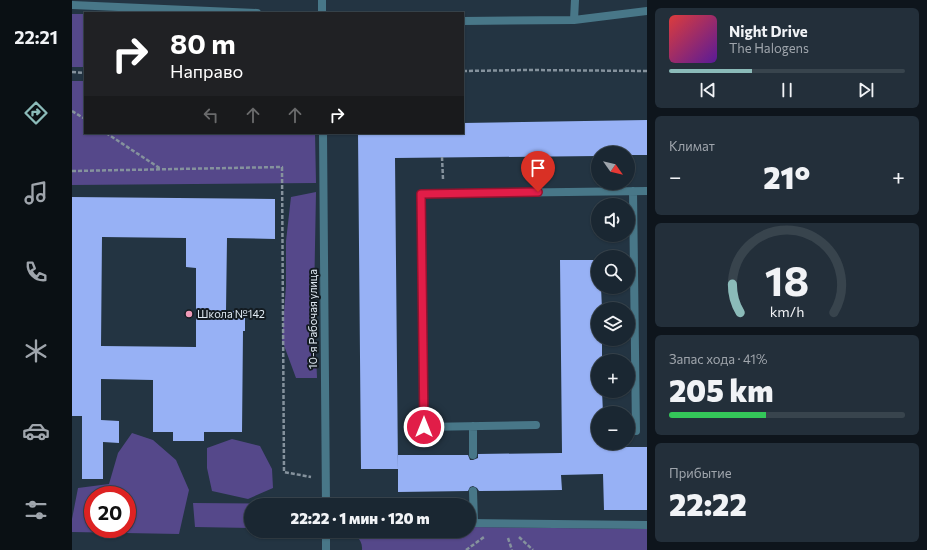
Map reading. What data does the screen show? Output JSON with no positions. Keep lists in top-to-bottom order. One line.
{"streets":{"street":["10-я Рабочая улица"]},"places":["Школа №142"],"north":"bottom right","page":{"tabs":"22:21","turn":["80 m","Направо"],"song":["Night Drive","The Halogens"],"tile":["Климат",["Запас хода · 41%","205 km"],["Прибытие","22:22"]],"map_buttons":["+","−"],"heat":["−","21°","+"],"limit":"20","trip":"22:22 · 1 мин · 120 m","gauge":["18","km/h"]}}
